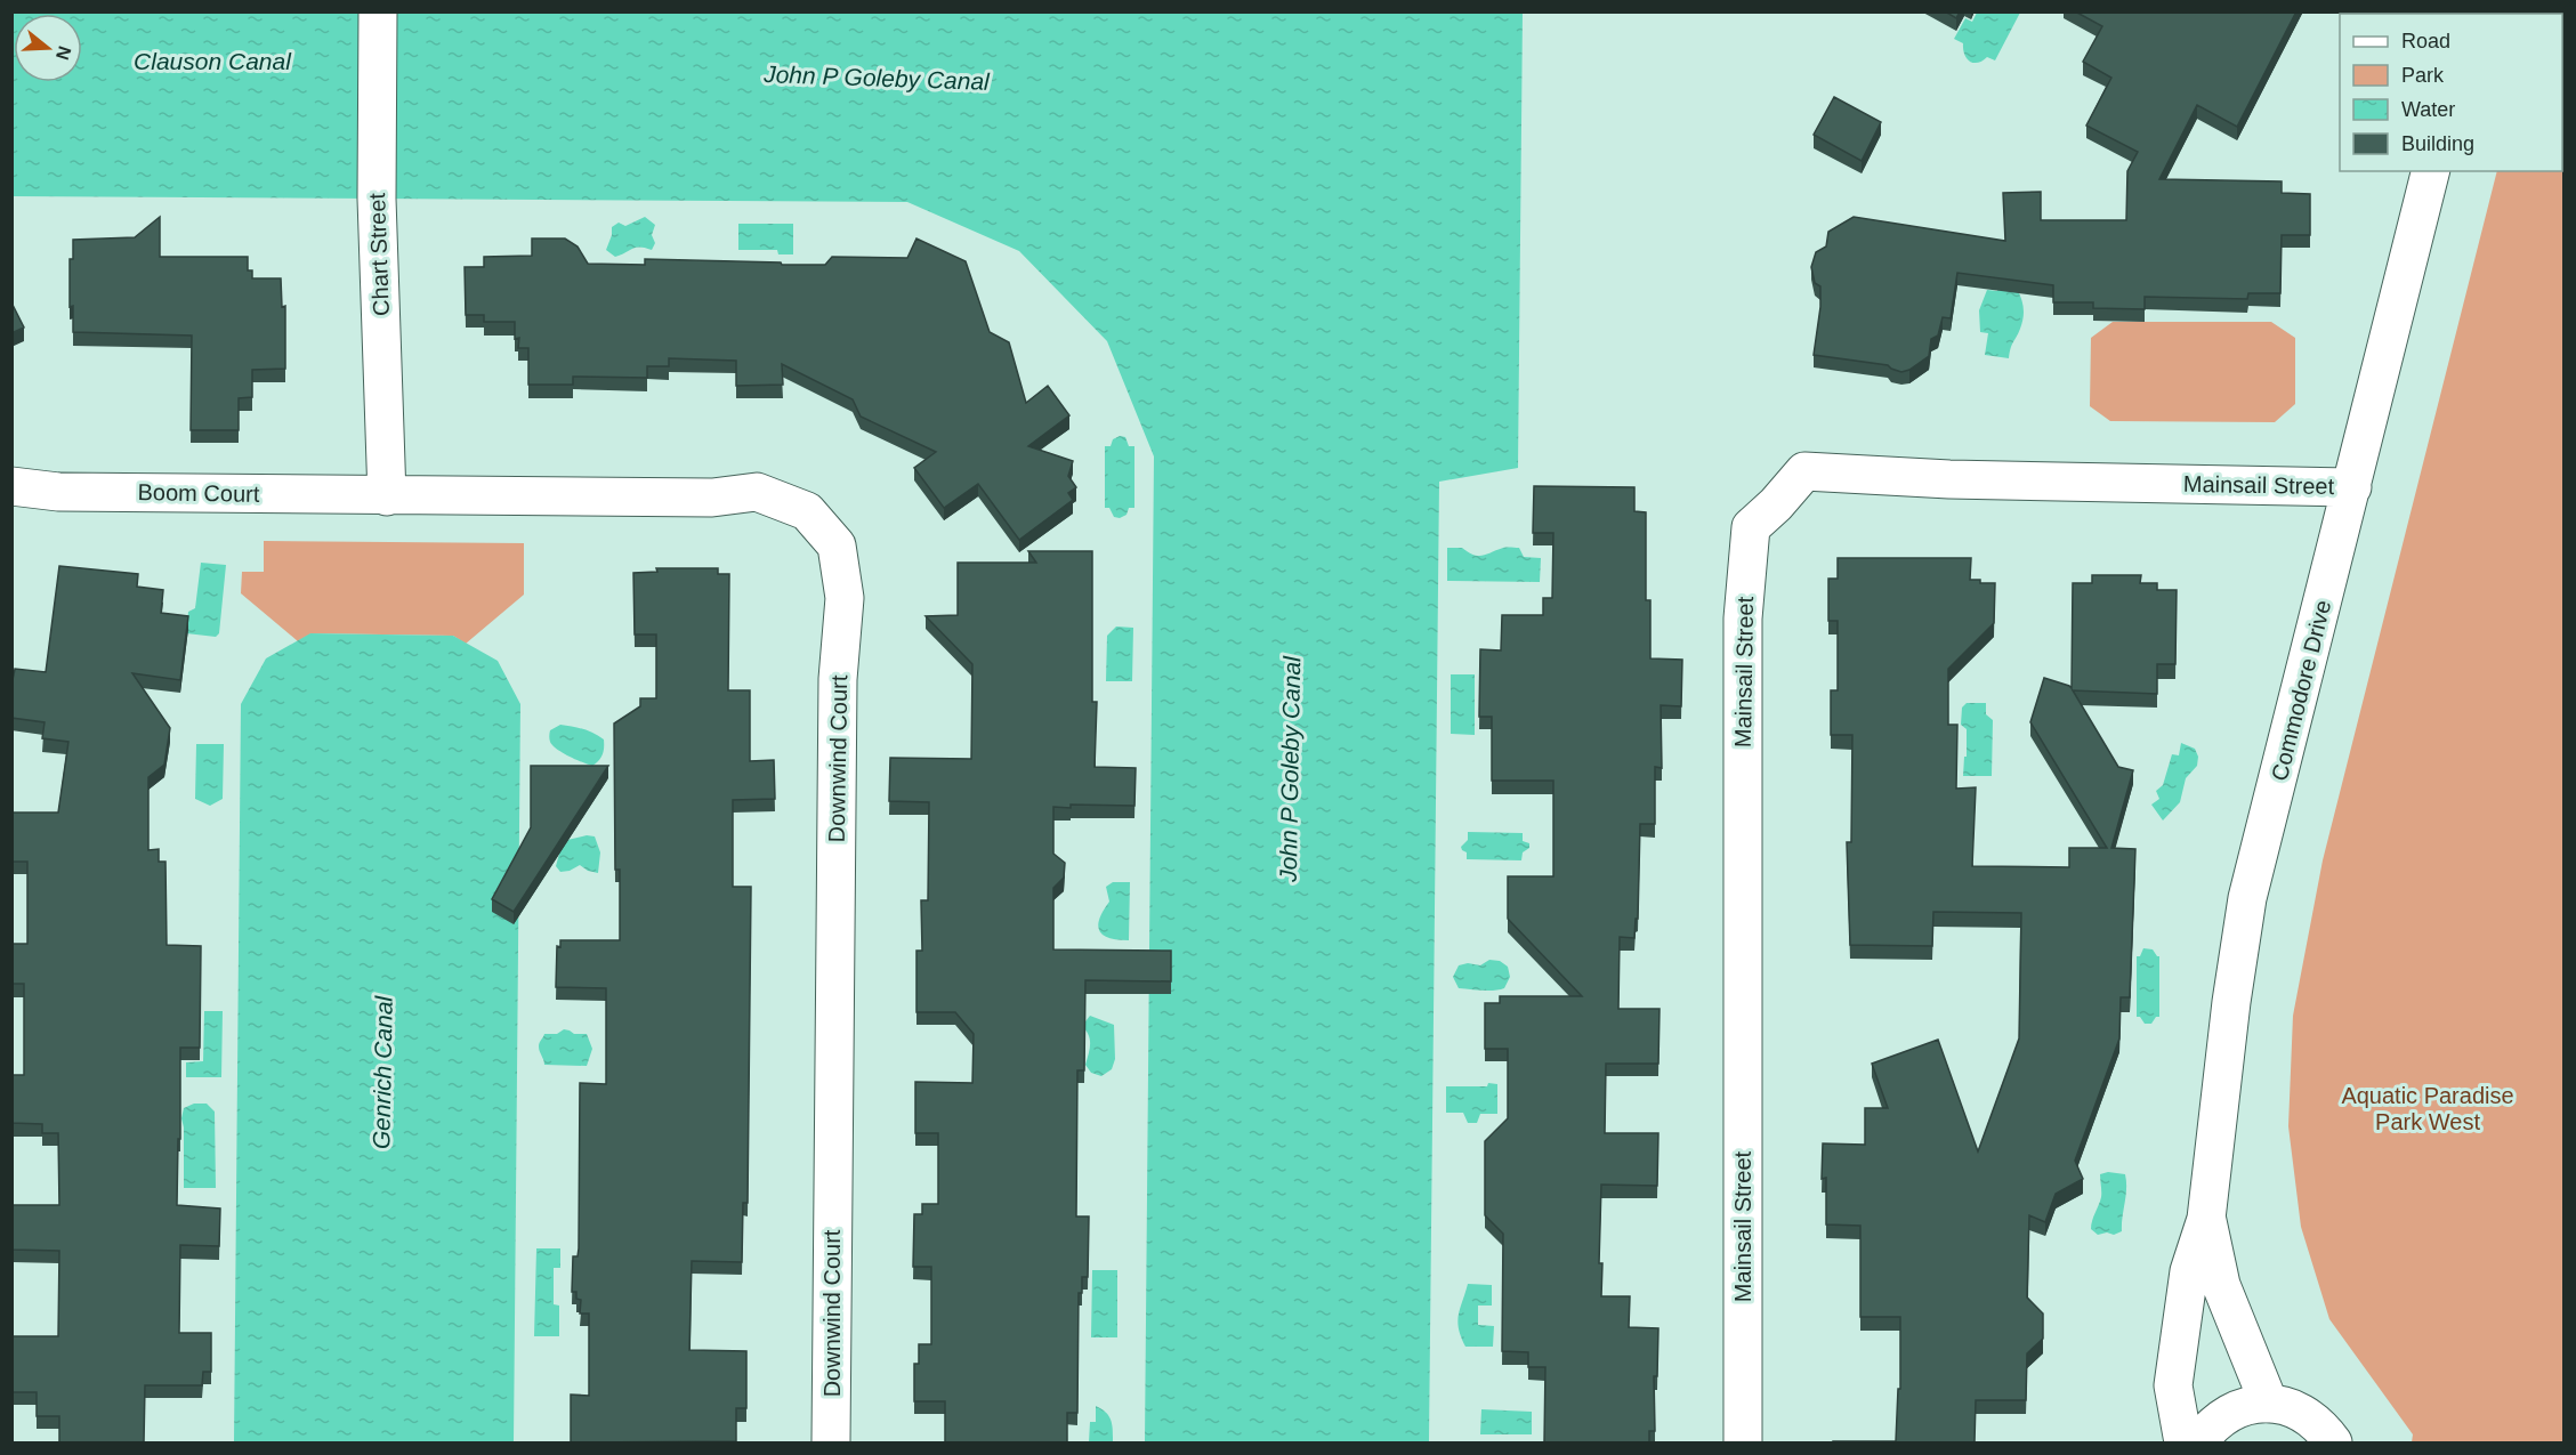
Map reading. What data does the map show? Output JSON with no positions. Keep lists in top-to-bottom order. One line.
{"streets":{"street":["Chart Street","Mainsail Street","Boom Court","Commodore Drive","Downwind Court"]},"crossings":[["Chart Street","Boom Court"],["Chart Street","Downwind Court"],["Mainsail Street","Commodore Drive"],["Boom Court","Downwind Court"]],"water":["Clauson Canal","John P Goleby Canal","Genrich Canal"],"parks":["Aquatic Paradise Park West"],"legend":["Road","Park","Water","Building"],"north":"right"}
